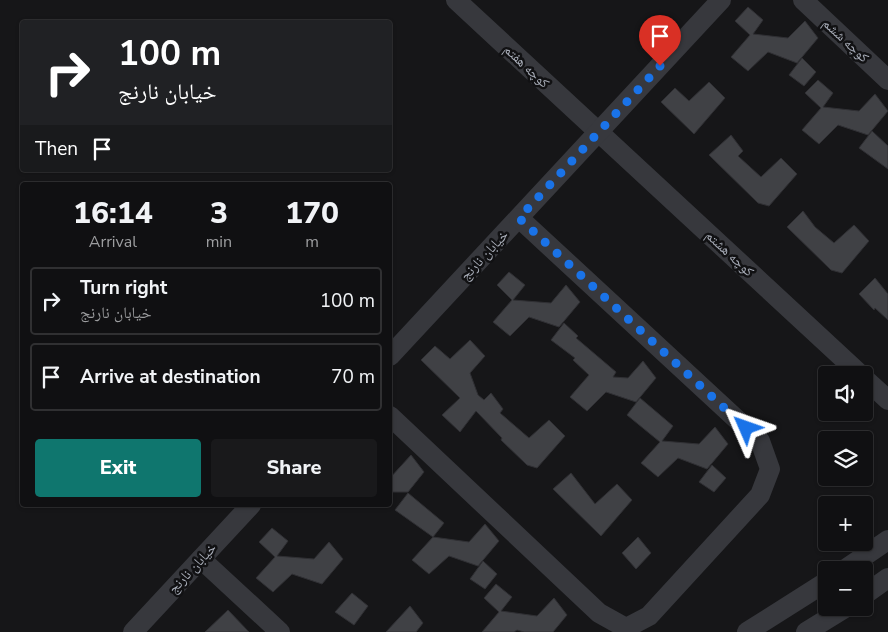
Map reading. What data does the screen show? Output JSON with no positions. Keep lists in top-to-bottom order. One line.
{"streets":{"street":["کوچه ششم","کوچه هفتم","کوچه هشتم","خیابان نارنج"]},"crossings":[["کوچه هفتم","کوچه هشتم"],["کوچه هفتم","خیابان نارنج"],["کوچه هشتم","خیابان نارنج"]],"page":{"turn":["100 m","خیابان نارنج"],"then":"Then","eta":["16:14","Arrival","3","min","170","m"],"list":[{"name":"Turn right","note":"خیابان نارنج","value":"100 m"},{"name":"Arrive at destination","value":"70 m"}],"map_buttons":["+","−"],"buttons":["Exit","Share"]}}
